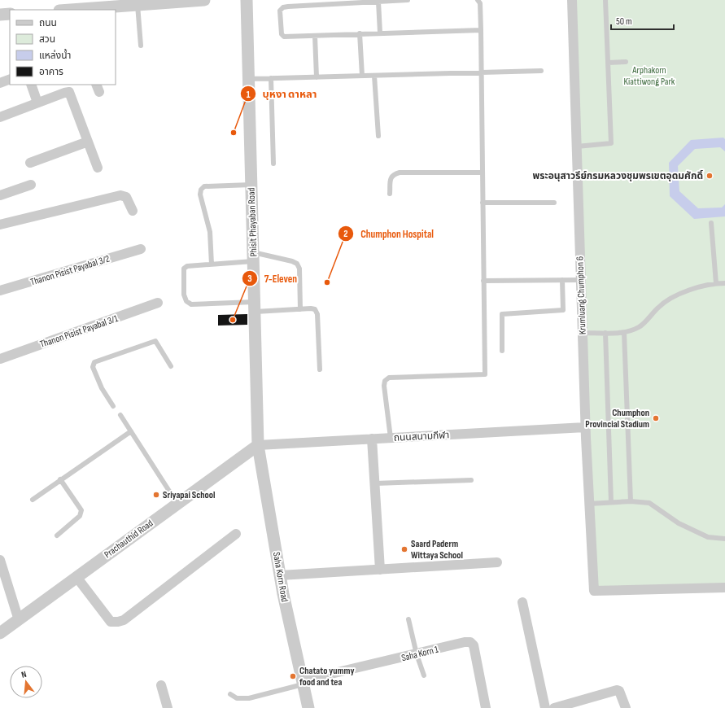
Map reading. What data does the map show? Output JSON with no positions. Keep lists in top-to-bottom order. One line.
{"streets":{"street":["Phisit Phayaban Road","Thanon Pisist Payabal 3/2","Krumluang Chumphon 6","Thanon Pisist Payabal 3/1","ถนนสนามกีฬา","Prachauthid Road","Saha Korn Road","Saha Korn 1"]},"crossings":[["Phisit Phayaban Road","ถนนสนามกีฬา"],["Phisit Phayaban Road","Prachauthid Road"],["Phisit Phayaban Road","Saha Korn Road"],["Krumluang Chumphon 6","ถนนสนามกีฬา"],["ถนนสนามกีฬา","Prachauthid Road"],["ถนนสนามกีฬา","Saha Korn Road"],["Prachauthid Road","Saha Korn Road"],["Saha Korn Road","Saha Korn 1"]],"parks":["Arphakorn Kiattiwong Park"],"places":["บุหงา ดาหลา","พระอนุสาวรีย์กรมหลวงชุมพรเขตอุดมศักดิ์","Chumphon Hospital","7-Eleven","Chumphon Provincial Stadium","Sriyapai School","Saard Paderm Wittaya School","Chatato yummy food and tea"],"legend":["ถนน","สวน","แหล่งน้ำ","อาคาร"],"scale_bar":"50 m","north":"top"}
